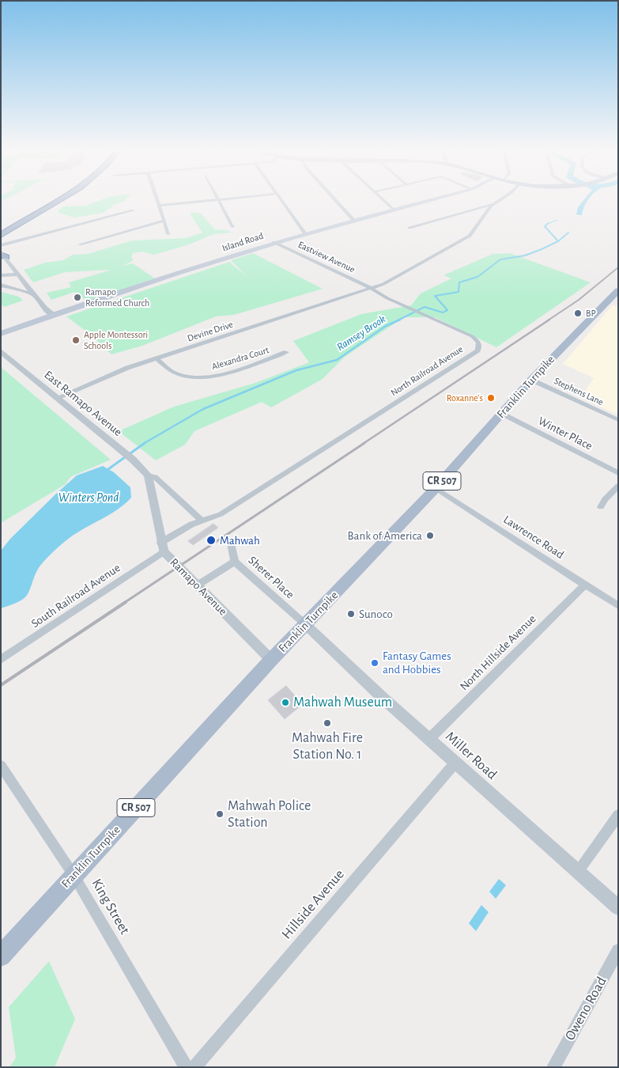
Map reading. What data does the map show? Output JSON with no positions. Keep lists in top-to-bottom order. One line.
{"streets":{"main road":["Island Road","Franklin Turnpike","CR 507"],"street":["Eastview Avenue","Devine Drive","Alexandra Court","North Railroad Avenue","Stephens Lane","East Ramapo Avenue","Winter Place","Lawrence Road","Sherer Place","Ramapo Avenue","South Railroad Avenue","North Hillside Avenue","Miller Road","Hillside Avenue","King Street","Oweno Road"]},"crossings":[["Island Road","Eastview Avenue"],["Eastview Avenue","Devine Drive"],["Eastview Avenue","North Railroad Avenue"],["Devine Drive","Alexandra Court"],["Devine Drive","North Railroad Avenue"],["Devine Drive","East Ramapo Avenue"],["North Railroad Avenue","South Railroad Avenue"],["Franklin Turnpike","Stephens Lane"],["Franklin Turnpike","Winter Place"],["Franklin Turnpike","Lawrence Road"],["Franklin Turnpike","Sherer Place"],["Franklin Turnpike","Ramapo Avenue"],["Franklin Turnpike","Miller Road"],["Franklin Turnpike","King Street"],["Lawrence Road","North Hillside Avenue"],["Sherer Place","Miller Road"],["Ramapo Avenue","South Railroad Avenue"],["North Hillside Avenue","Miller Road"],["Miller Road","Hillside Avenue"]],"water":["Ramsey Brook","Winters Pond"],"places":["Ramapo Reformed Church","BP","Apple Montessori Schools","Roxanne's","Bank of America","Mahwah","Sunoco","Fantasy Games and Hobbies","Mahwah Museum","Mahwah Fire Station No. 1","Mahwah Police Station"]}
